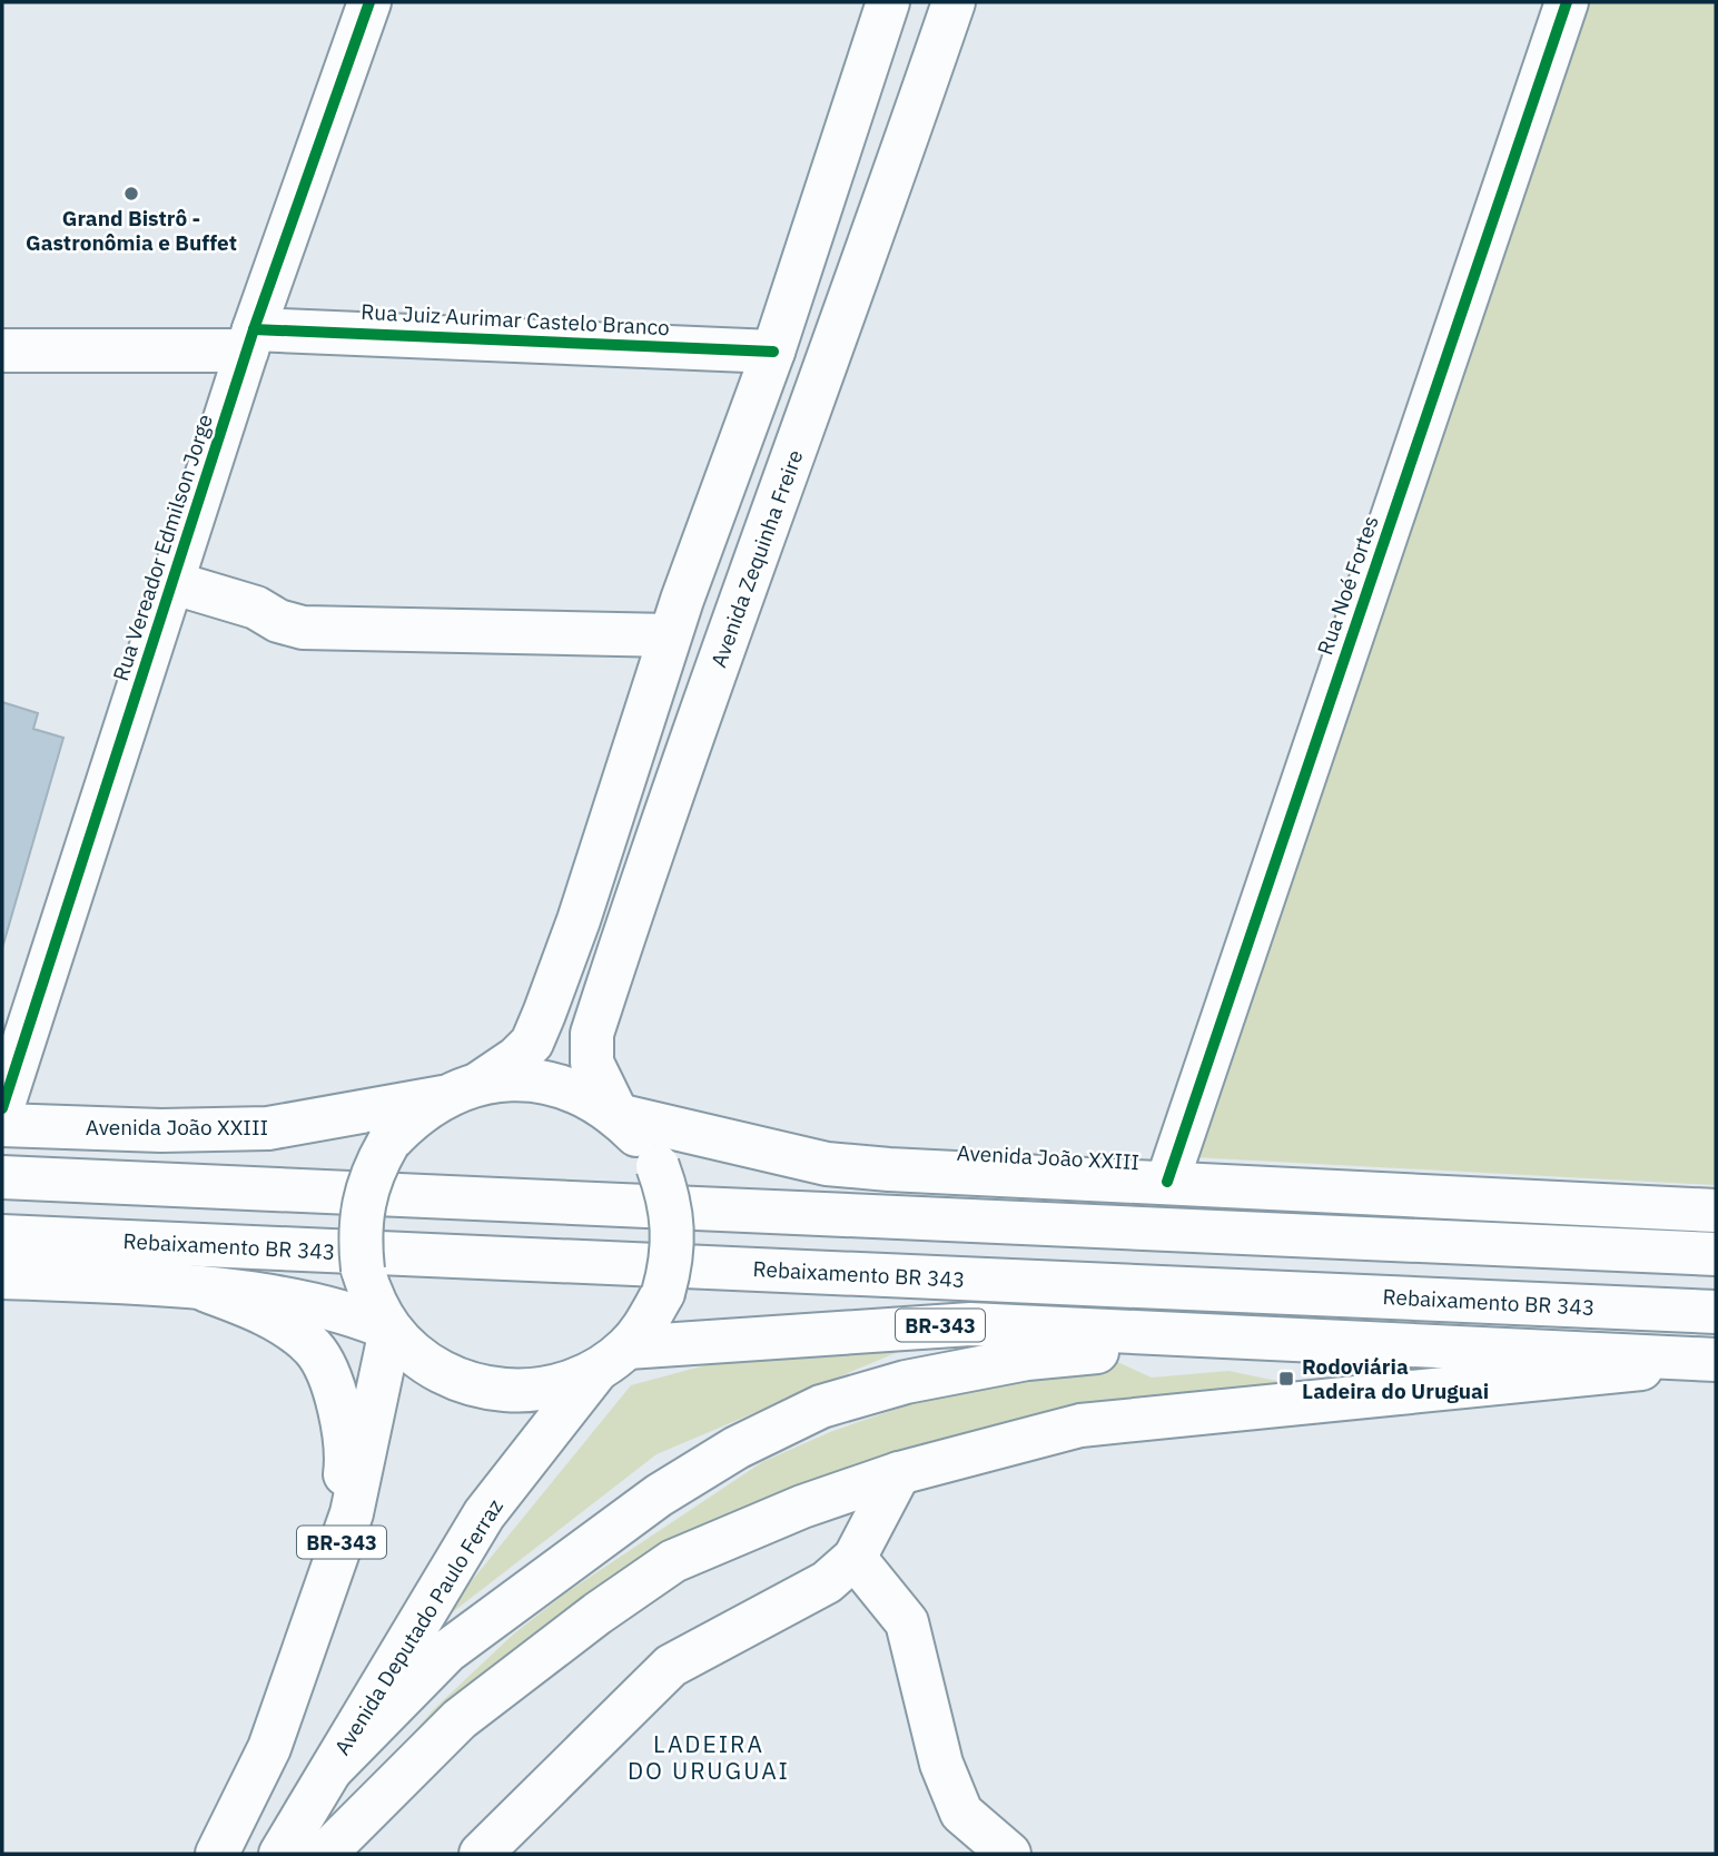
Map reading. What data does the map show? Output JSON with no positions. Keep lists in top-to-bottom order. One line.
{"streets":{"main road":["Rua Juiz Aurimar Castelo Branco","Rua Vereador Edmilson Jorge","Avenida Zequinha Freire","Rua Noé Fortes","Avenida João XXIII","Rebaixamento BR 343","BR-343","Avenida Deputado Paulo Ferraz"]},"crossings":[["Rua Juiz Aurimar Castelo Branco","Rua Vereador Edmilson Jorge"],["Avenida Zequinha Freire","Avenida João XXIII"],["Avenida Zequinha Freire","Avenida Deputado Paulo Ferraz"],["Rua Noé Fortes","Avenida João XXIII"],["Avenida João XXIII","BR-343"],["Avenida João XXIII","Avenida Deputado Paulo Ferraz"],["BR-343","Avenida Deputado Paulo Ferraz"]],"districts":["LADEIRA DO URUGUAI"],"places":{"other":["Grand Bistrô - Gastronômia e Buffet"],"transit":["Rodoviária Ladeira do Uruguai"]}}
